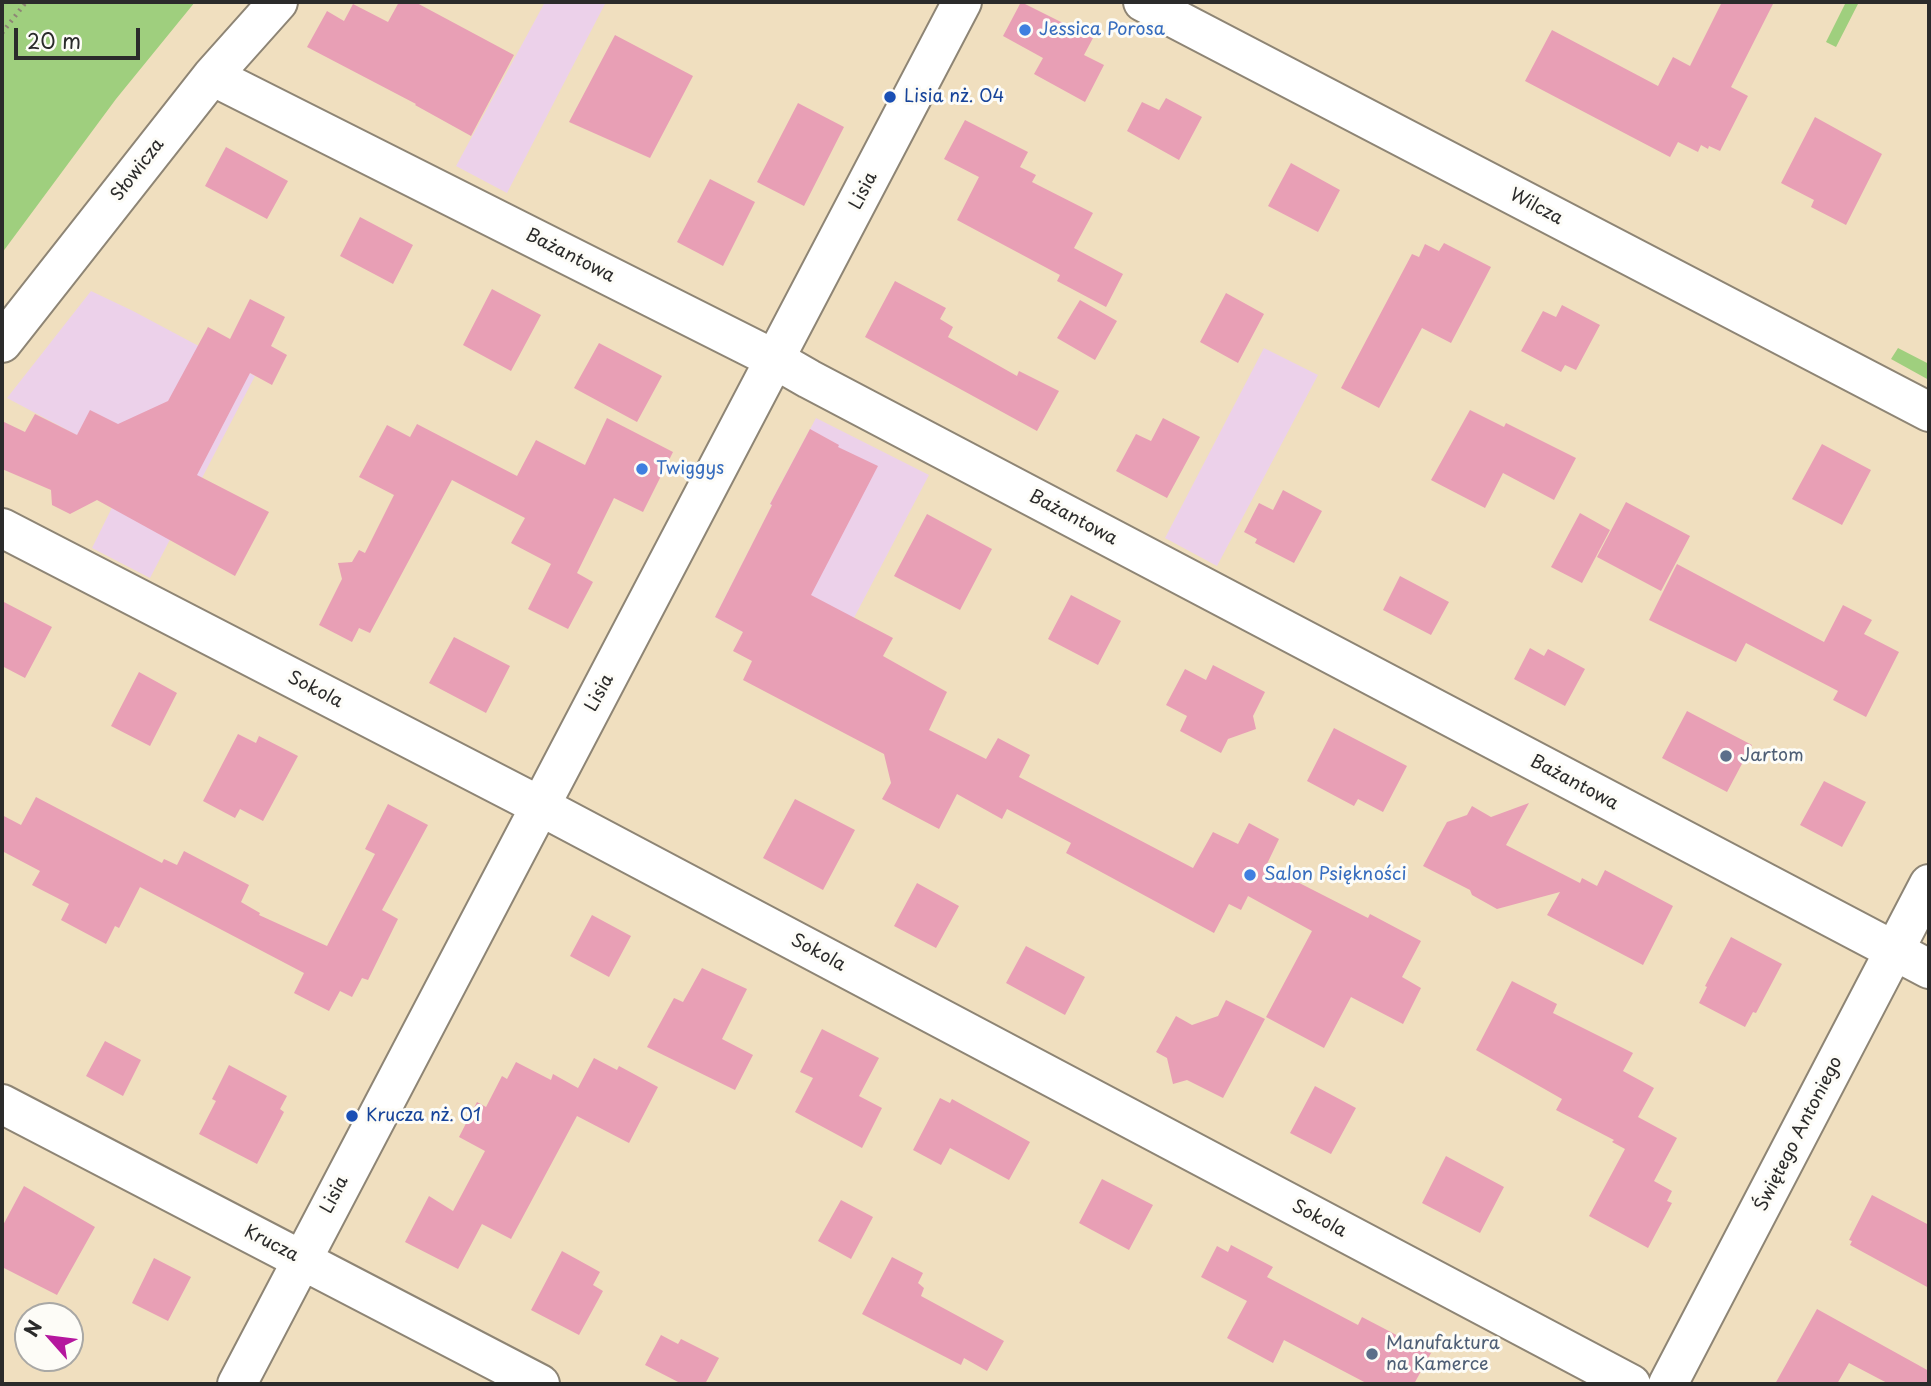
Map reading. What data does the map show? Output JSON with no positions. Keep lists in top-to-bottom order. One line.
{"streets":{"street":["Słowicza","Lisia","Wilcza","Bażantowa","Sokola","Świętego Antoniego","Krucza"]},"crossings":[["Słowicza","Bażantowa"],["Lisia","Bażantowa"],["Lisia","Sokola"],["Lisia","Krucza"],["Bażantowa","Świętego Antoniego"]],"places":["Jessica Porosa","Lisia nż. 04","Twiggys","Jartom","Salon Psiękności","Krucza nż. 01","Manufaktura na Kamerce"],"scale_bar":"20 m","north":"top left"}
